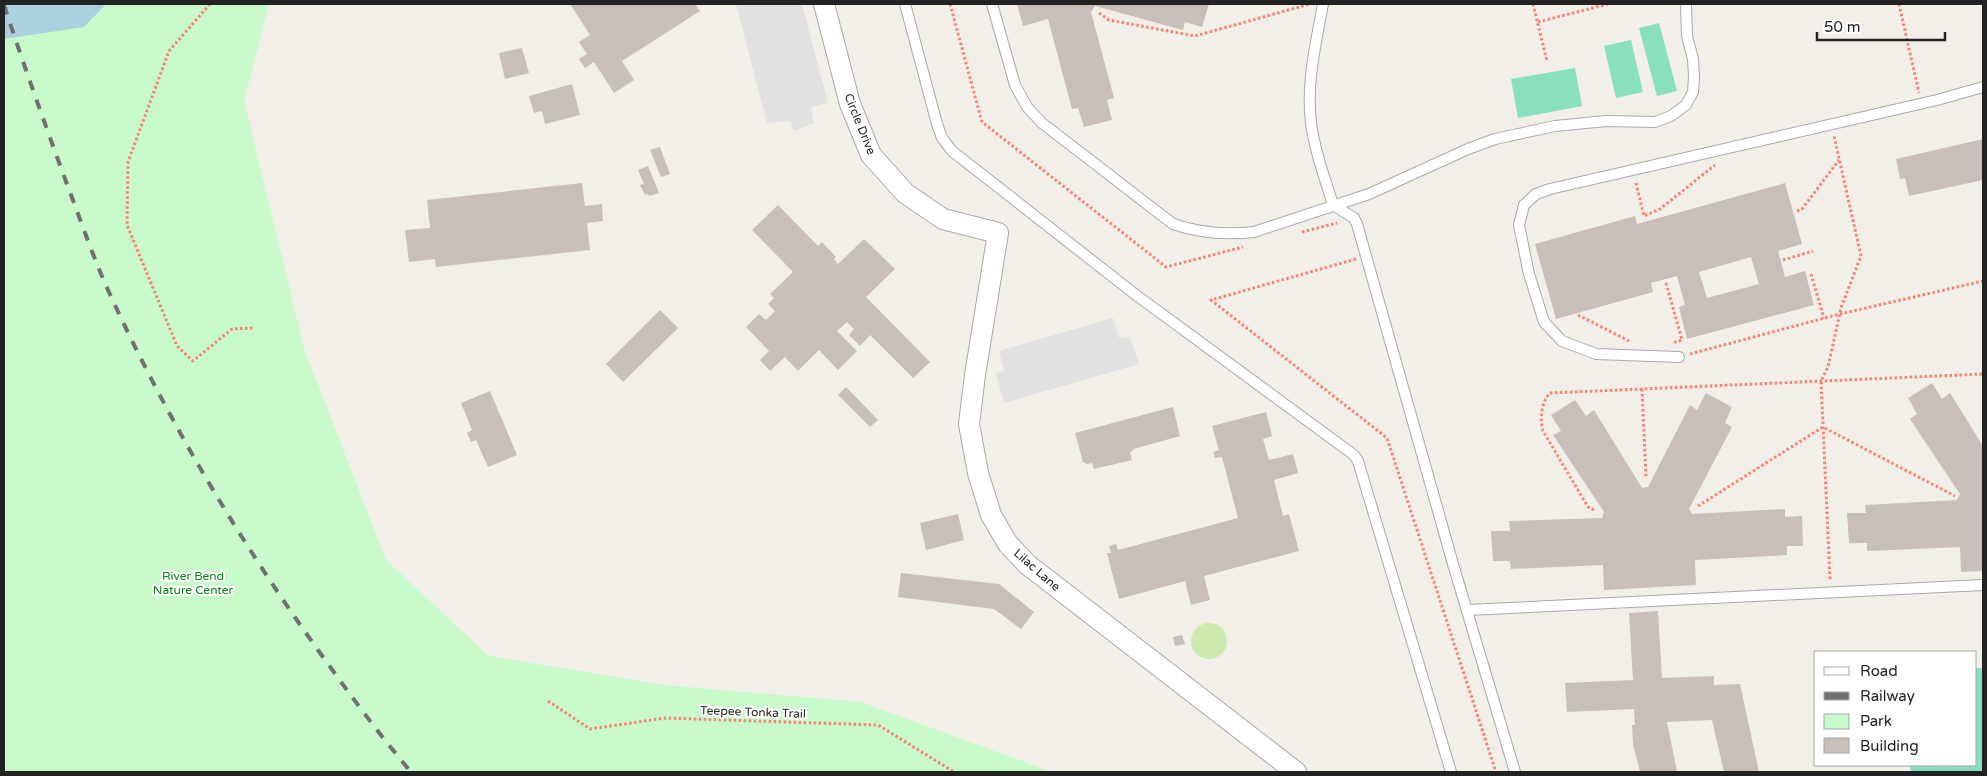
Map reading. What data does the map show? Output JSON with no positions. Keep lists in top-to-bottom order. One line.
{"streets":{"street":["Circle Drive","Lilac Lane"],"path":["Teepee Tonka Trail"]},"crossings":[["Circle Drive","Lilac Lane"]],"parks":["River Bend Nature Center"],"legend":["Road","Railway","Park","Building"],"scale_bar":"50 m"}
